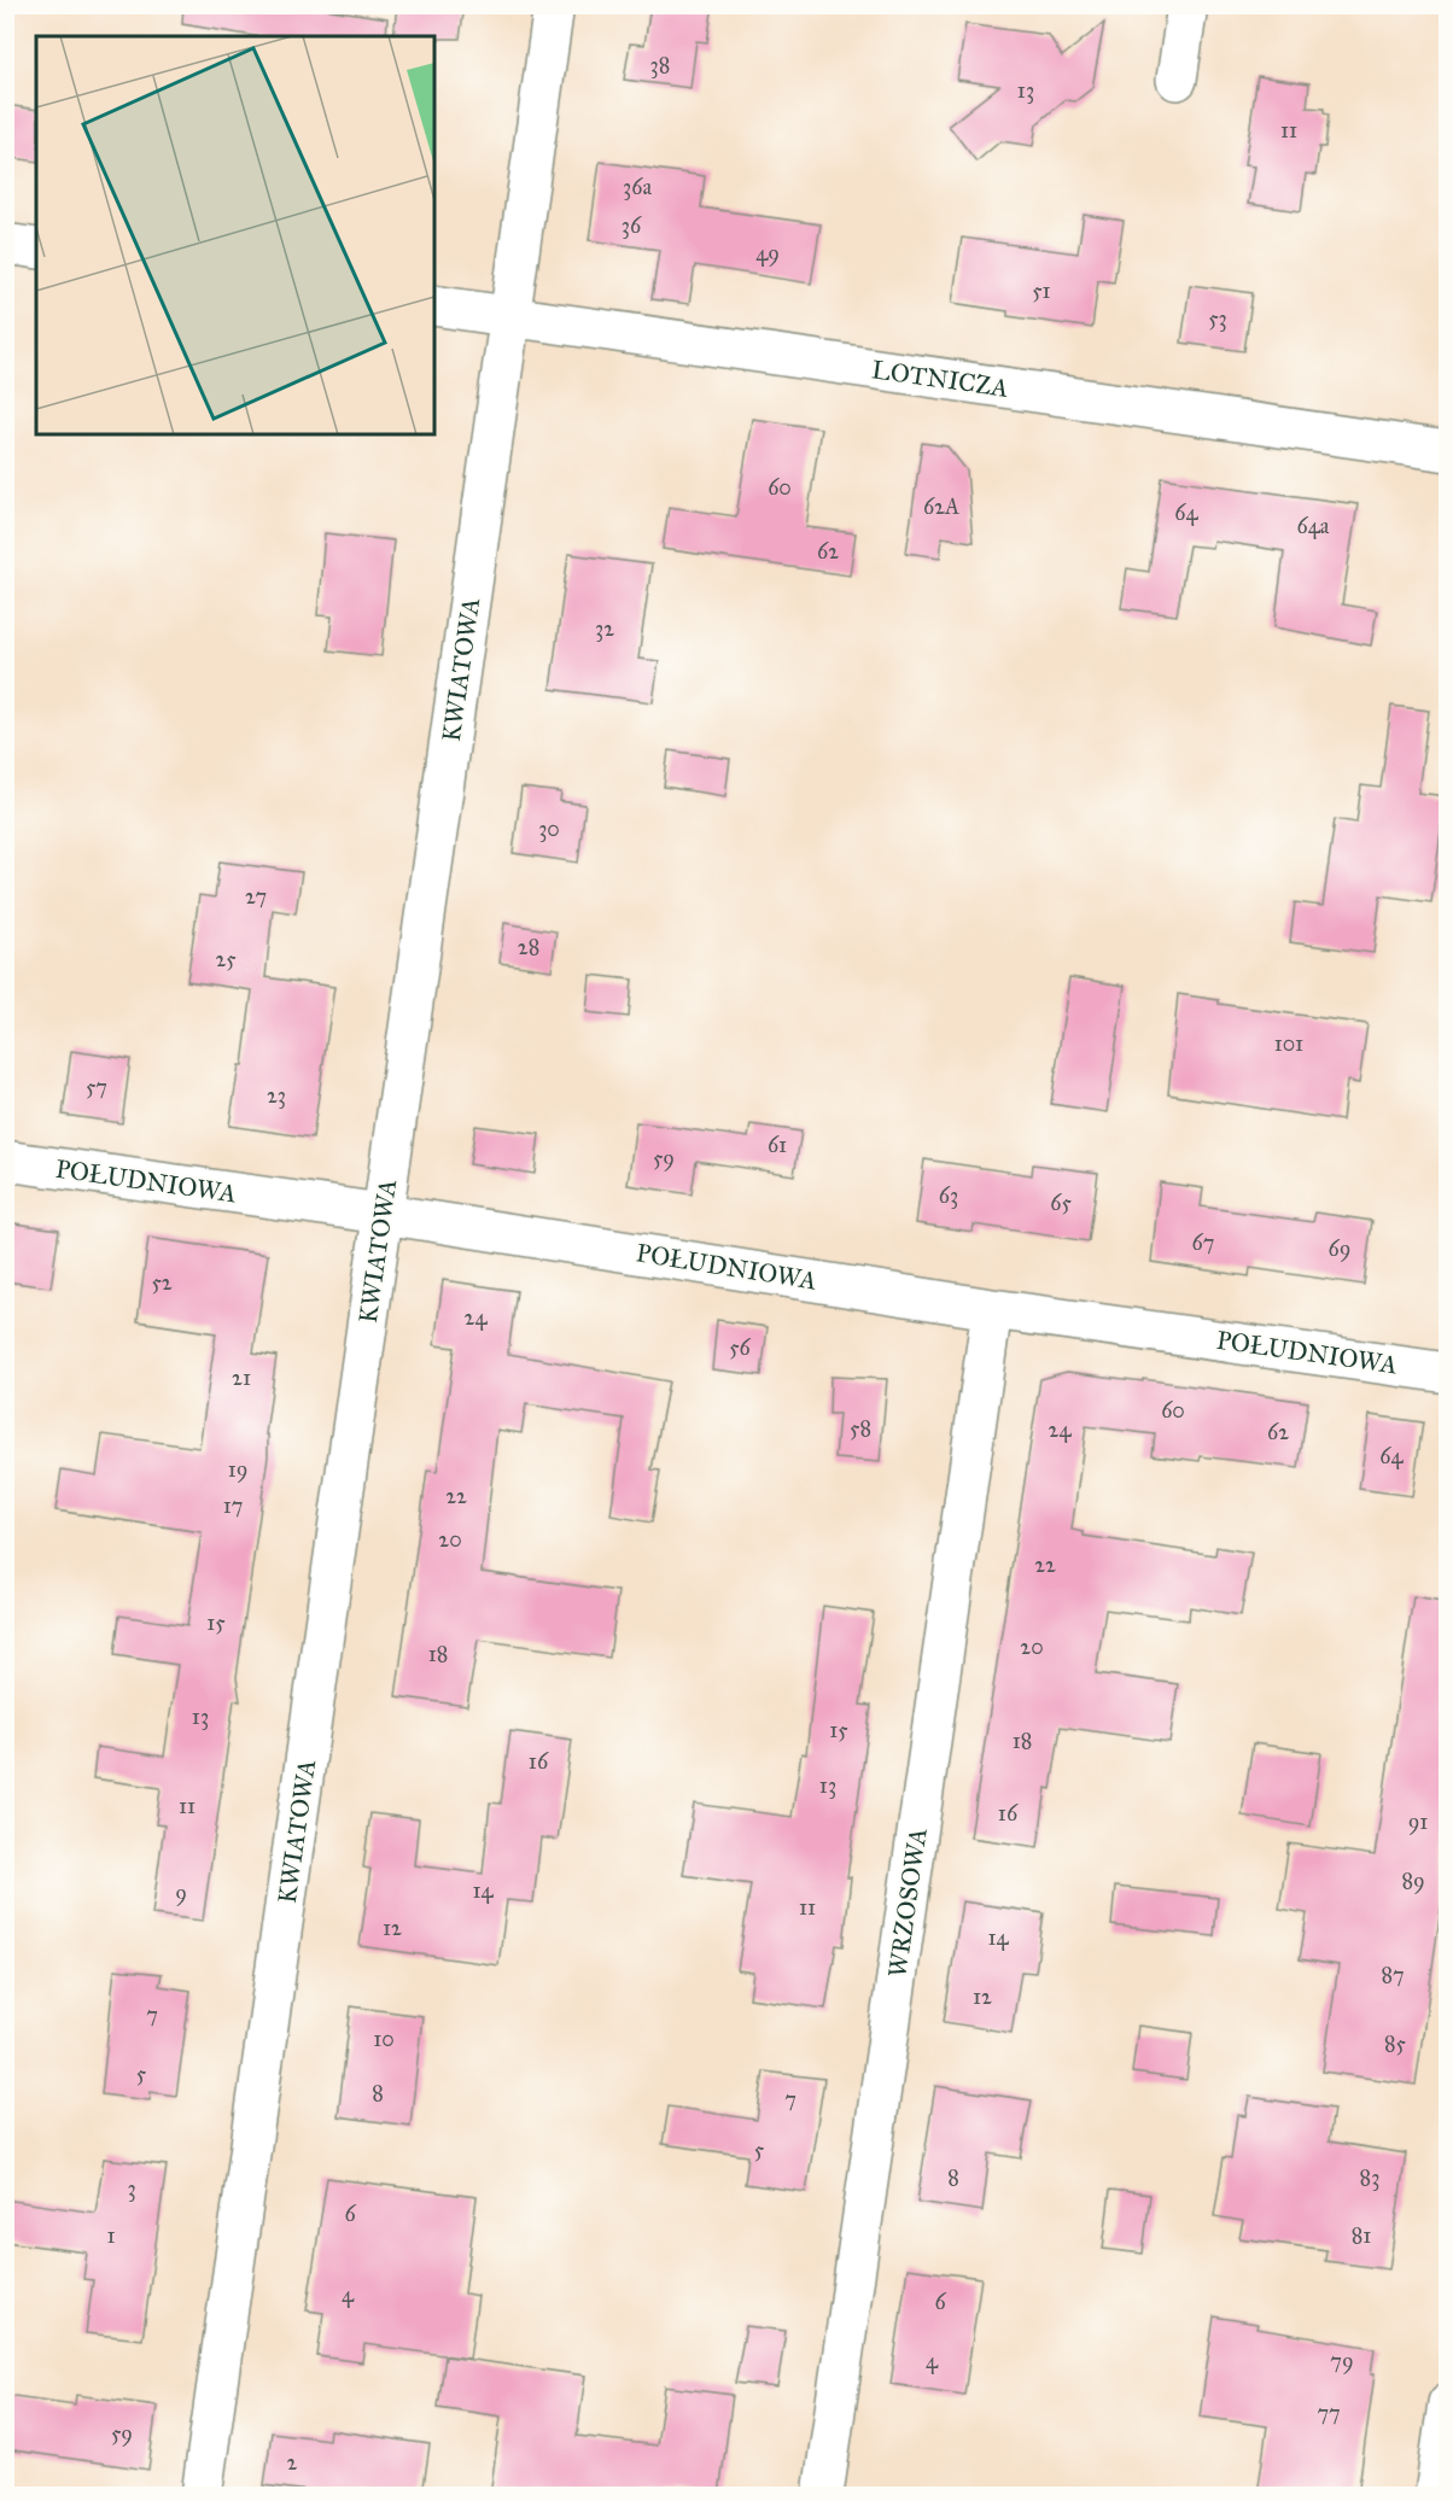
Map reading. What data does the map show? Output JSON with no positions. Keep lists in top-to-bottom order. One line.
{"streets":{"street":["LOTNICZA","KWIATOWA","POŁUDNIOWA","WRZOSOWA"]},"crossings":[["LOTNICZA","KWIATOWA"],["KWIATOWA","POŁUDNIOWA"],["POŁUDNIOWA","WRZOSOWA"]],"house_numbers":["38","13","11","36a","36","49","51","53","60","62A","64","64a","62","32","30","27","28","25","101","57","23","61","59","63","65","67","69","52","24","56","21","60","58","24","62","64","19","22","17","20","22","15","20","18","13","15","18","16","13","11","16","91","89","14","9","11","12","14","87","12","7","10","85","5","8","7","5","8","83","3","6","1","81","4","6","4","79","77","59","2"]}
